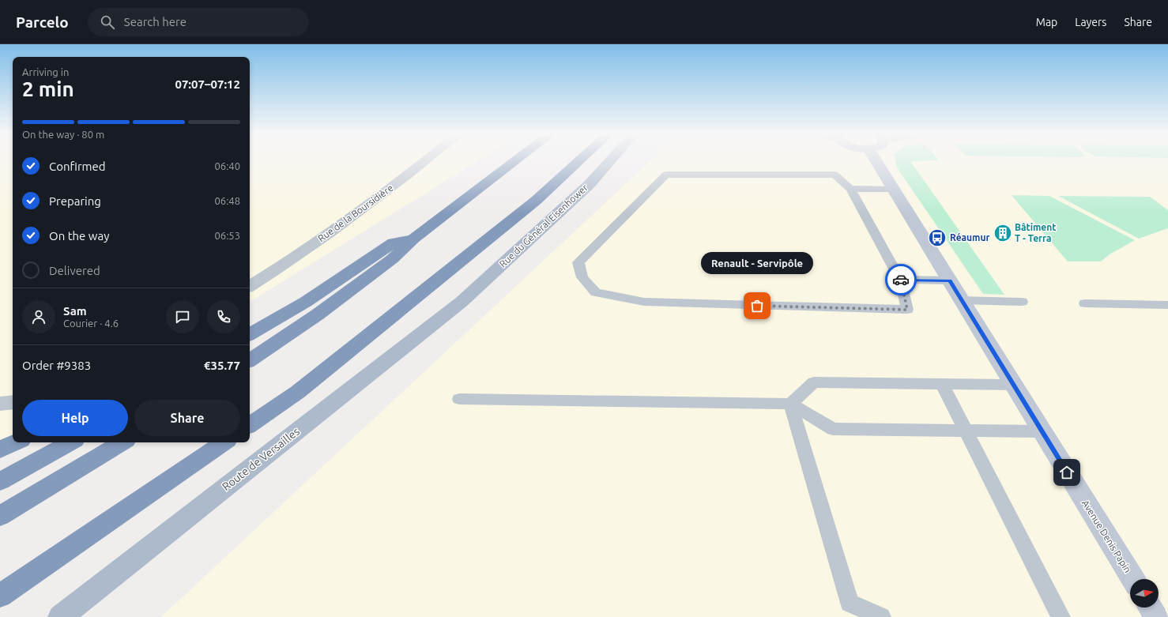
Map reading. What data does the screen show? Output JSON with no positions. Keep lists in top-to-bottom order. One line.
{"streets":{"main road":["Rue du Général Eisenhower","Route de Versailles","Avenue Denis Papin"],"street":["Rue de la Boursidière"]},"crossings":[["Rue du Général Eisenhower","Route de Versailles"]],"places":{"building":["Bâtiment T - Terra"],"bus stop":["Réaumur"],"other":["Renault - Servipôle"]},"north":"right","page":{"header":"Parcelo","search":"Search here","nav":["Map","Layers","Share"],"heading":["2 min","Arriving in","07:07–07:12"],"panel":["Sam","Courier · 4.6","Order #9383","€35.77"],"bar":"On the way · 80 m","list":[["Confirmed","06:40"],["Preparing","06:48"],["On the way","06:53"],"Delivered"],"bubble":"Renault - Servipôle","buttons":["Help","Share"]}}
